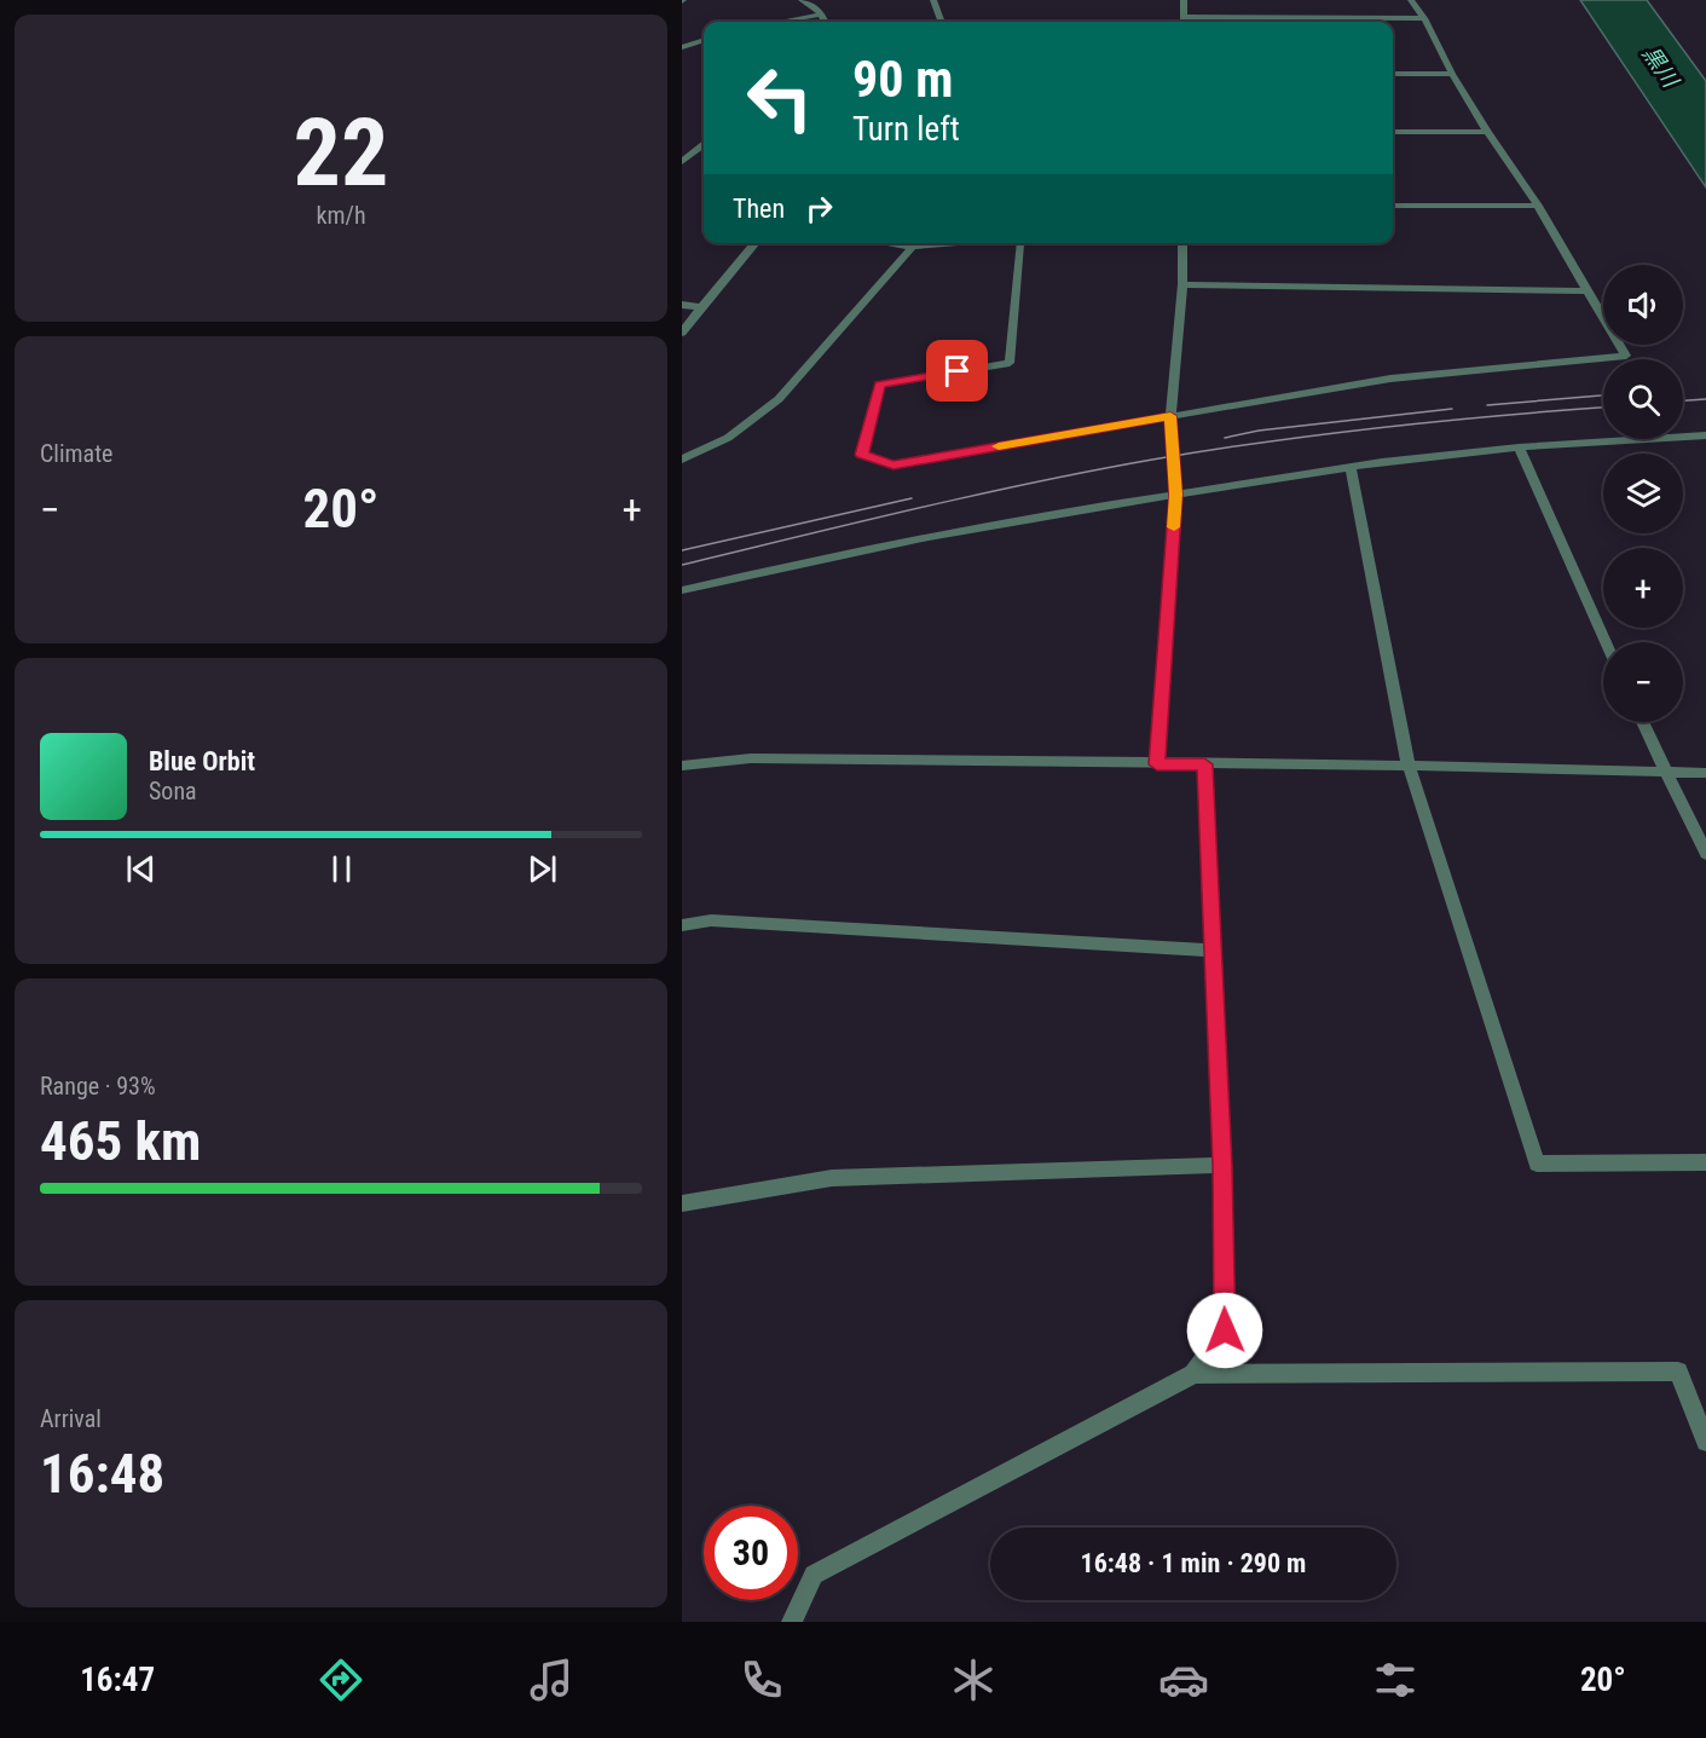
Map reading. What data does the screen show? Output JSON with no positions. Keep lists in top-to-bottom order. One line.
{"water":["黒川"],"page":{"tile":[["22","km/h"],"Climate",["Range · 93%","465 km"],["Arrival","16:48"]],"turn":["90 m","Turn left"],"then":"Then","map_buttons":["+","−"],"heat":["−","20°","+"],"song":["Blue Orbit","Sona"],"limit":"30","trip":"16:48 · 1 min · 290 m","tabs":["16:47","20°"]}}
